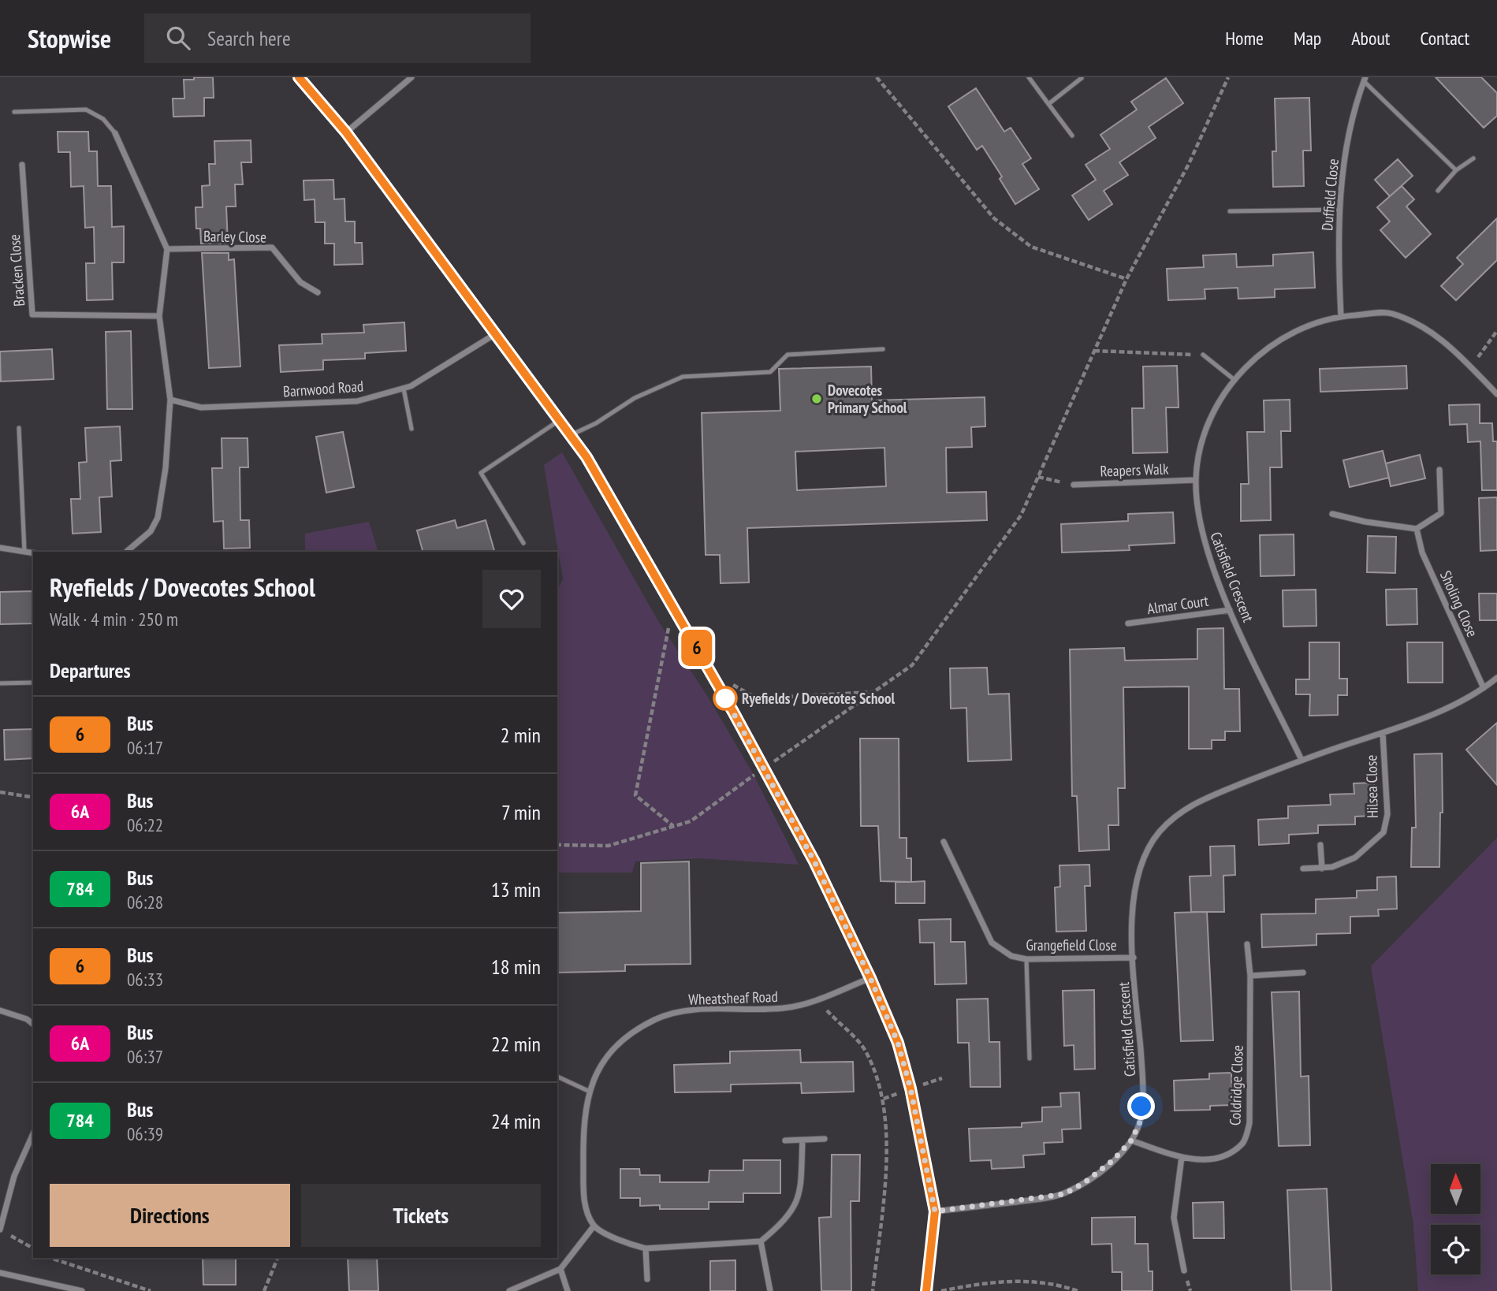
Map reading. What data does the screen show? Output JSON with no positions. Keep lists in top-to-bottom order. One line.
{"streets":{"street":["Duffield Close","Barley Close","Bracken Close","Barnwood Road","Reapers Walk","Catisfield Crescent","Sholing Close","Almar Court","Hilsea Close","Grangefield Close","Wheatsheaf Road","Coldridge Close"]},"crossings":[["Duffield Close","Catisfield Crescent"],["Reapers Walk","Catisfield Crescent"],["Catisfield Crescent","Sholing Close"],["Catisfield Crescent","Almar Court"],["Catisfield Crescent","Hilsea Close"],["Catisfield Crescent","Grangefield Close"],["Catisfield Crescent","Coldridge Close"]],"places":["Dovecotes Primary School","Ryefields / Dovecotes School"],"lines":["bus line 6"],"north":"top","page":{"header":"Stopwise","search":"Search here","nav":["Home","Map","About","Contact"],"on_map":"6","heading":[["Ryefields / Dovecotes School","Walk · 4 min · 250 m"],"Departures"],"list":[{"mark":"6","name":"Bus","note":"06:17","value":"2 min"},{"mark":"6A","name":"Bus","note":"06:22","value":"7 min"},{"mark":"784","name":"Bus","note":"06:28","value":"13 min"},{"mark":"6","name":"Bus","note":"06:33","value":"18 min"},{"mark":"6A","name":"Bus","note":"06:37","value":"22 min"},{"mark":"784","name":"Bus","note":"06:39","value":"24 min"}],"buttons":["Directions","Tickets"]}}
